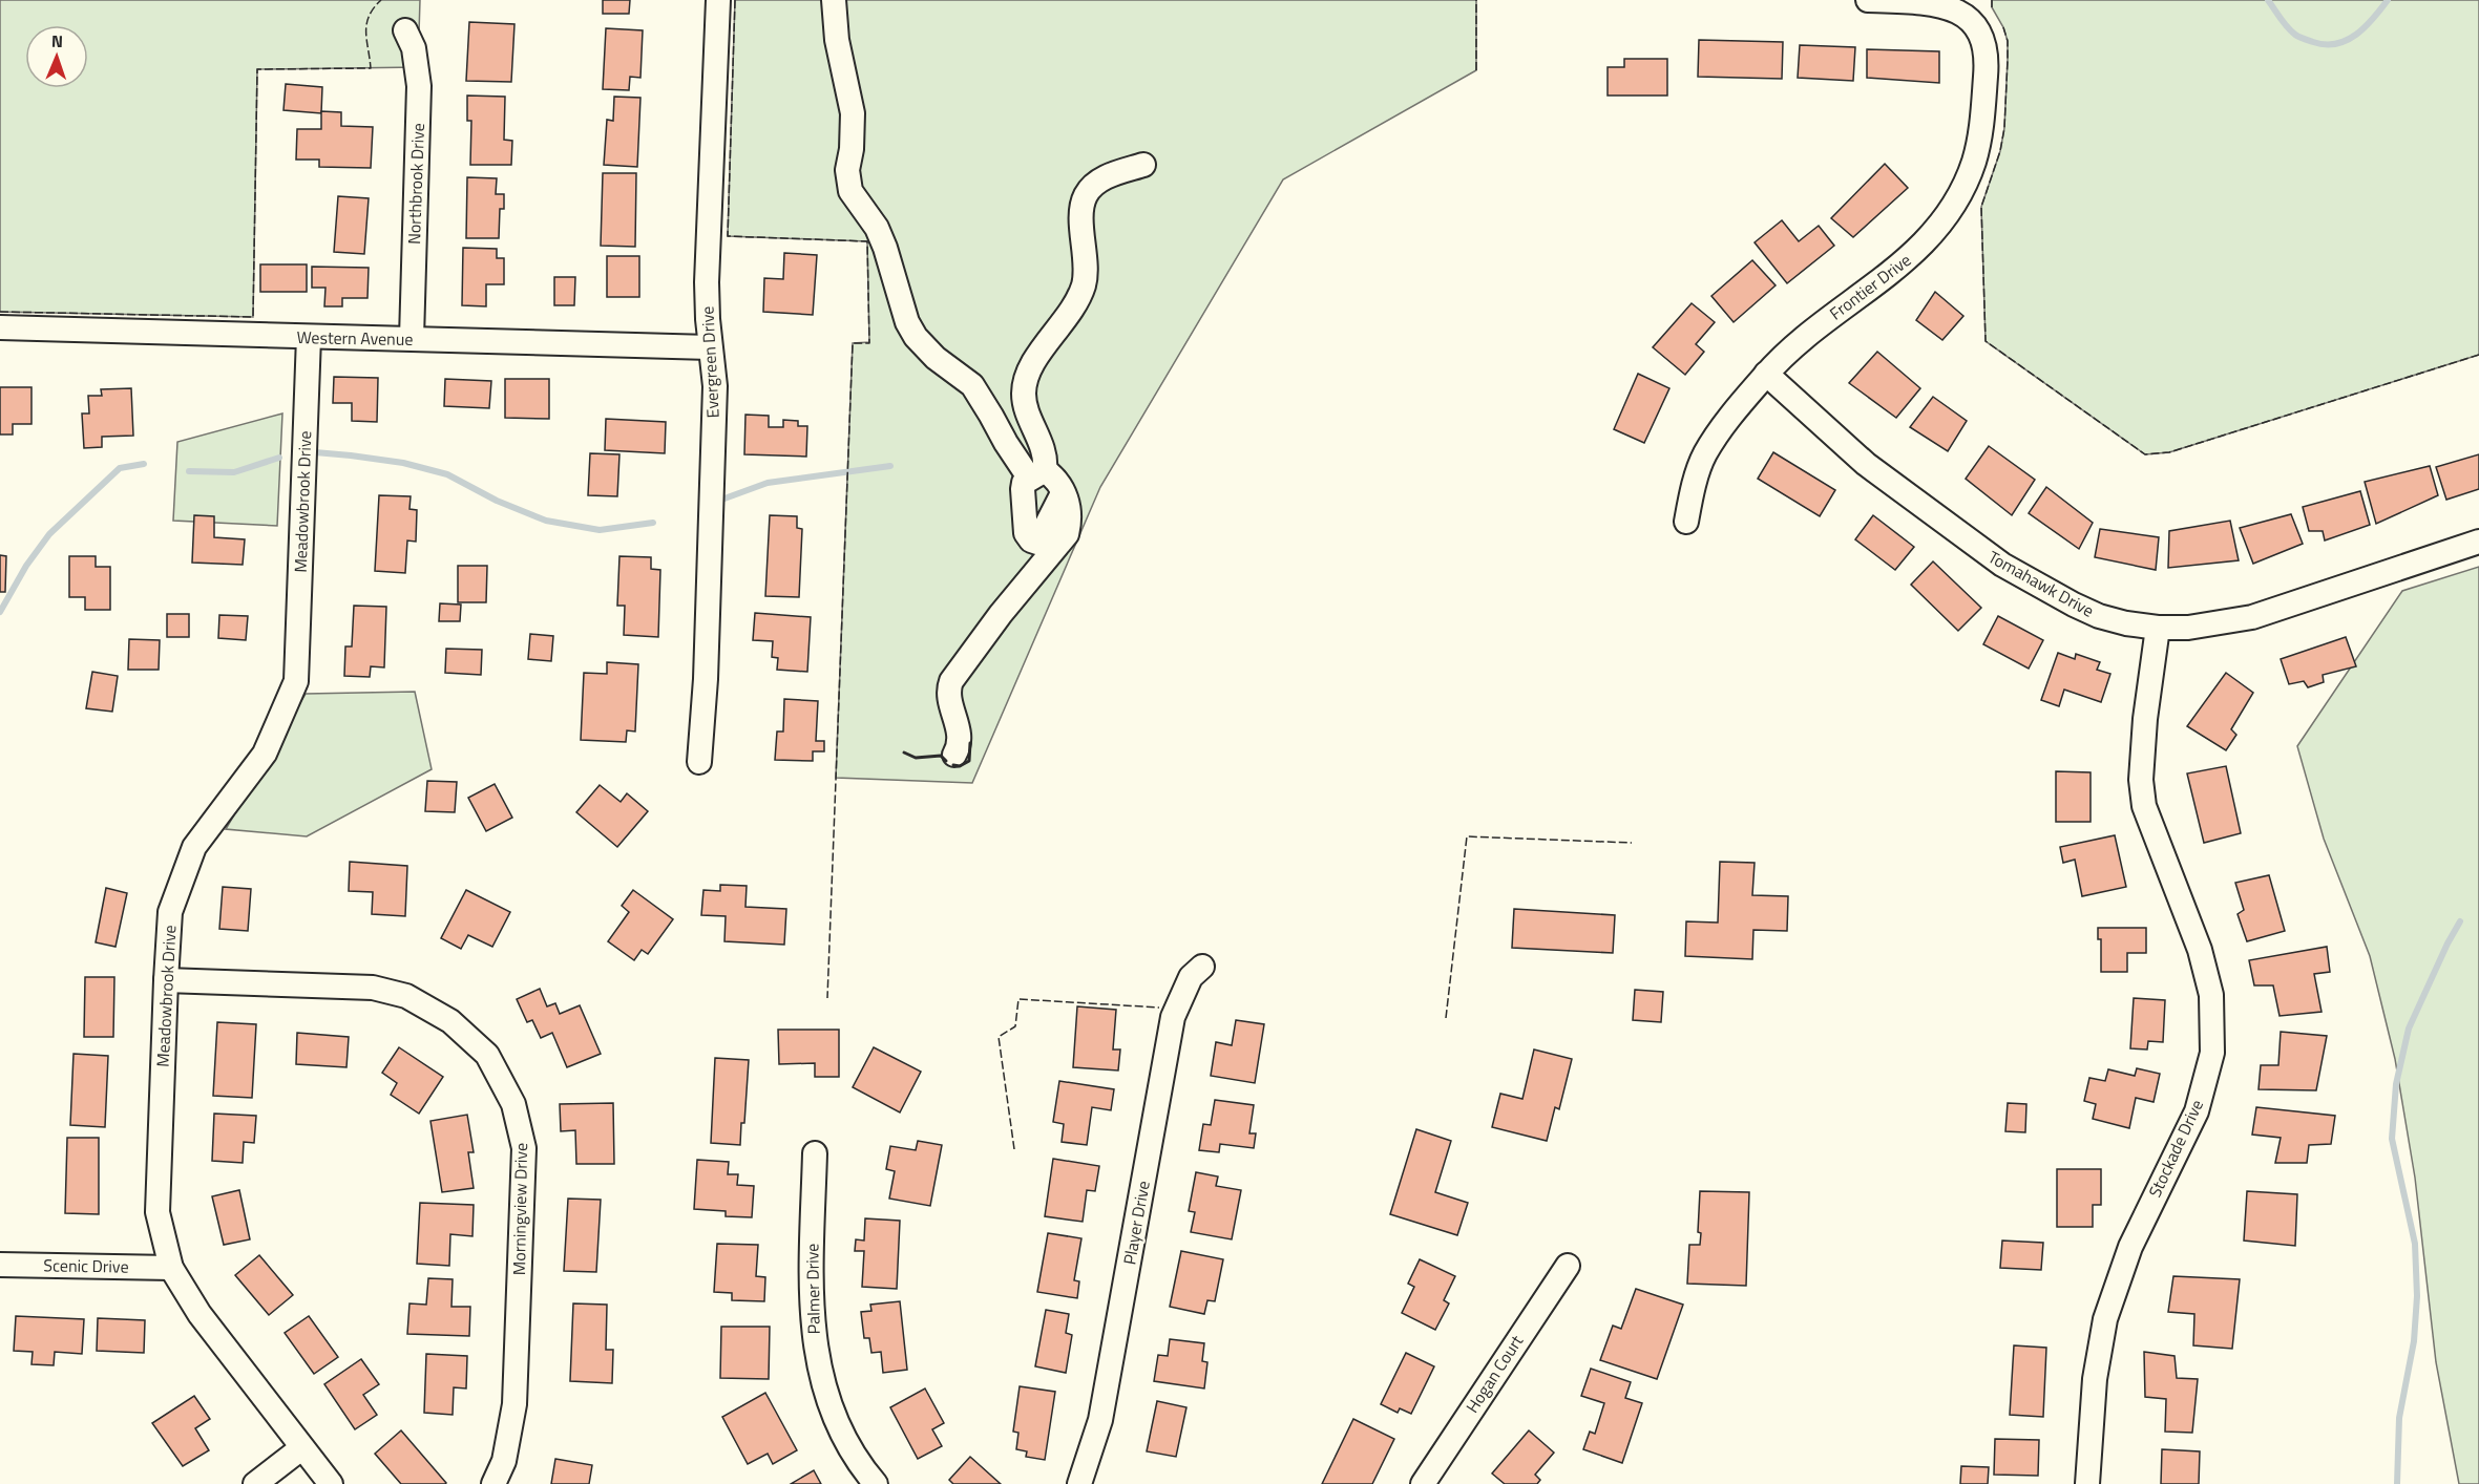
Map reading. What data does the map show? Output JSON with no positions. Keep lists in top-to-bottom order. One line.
{"streets":{"street":["Northbrook Drive","Frontier Drive","Western Avenue","Evergreen Drive","Meadowbrook Drive","Tomahawk Drive","Stockade Drive","Morningview Drive","Player Drive","Scenic Drive","Palmer Drive","Hogan Court"]},"crossings":[["Northbrook Drive","Western Avenue"],["Frontier Drive","Tomahawk Drive"],["Western Avenue","Evergreen Drive"],["Western Avenue","Meadowbrook Drive"],["Meadowbrook Drive","Morningview Drive"],["Meadowbrook Drive","Scenic Drive"],["Tomahawk Drive","Stockade Drive"]],"north":"top"}
